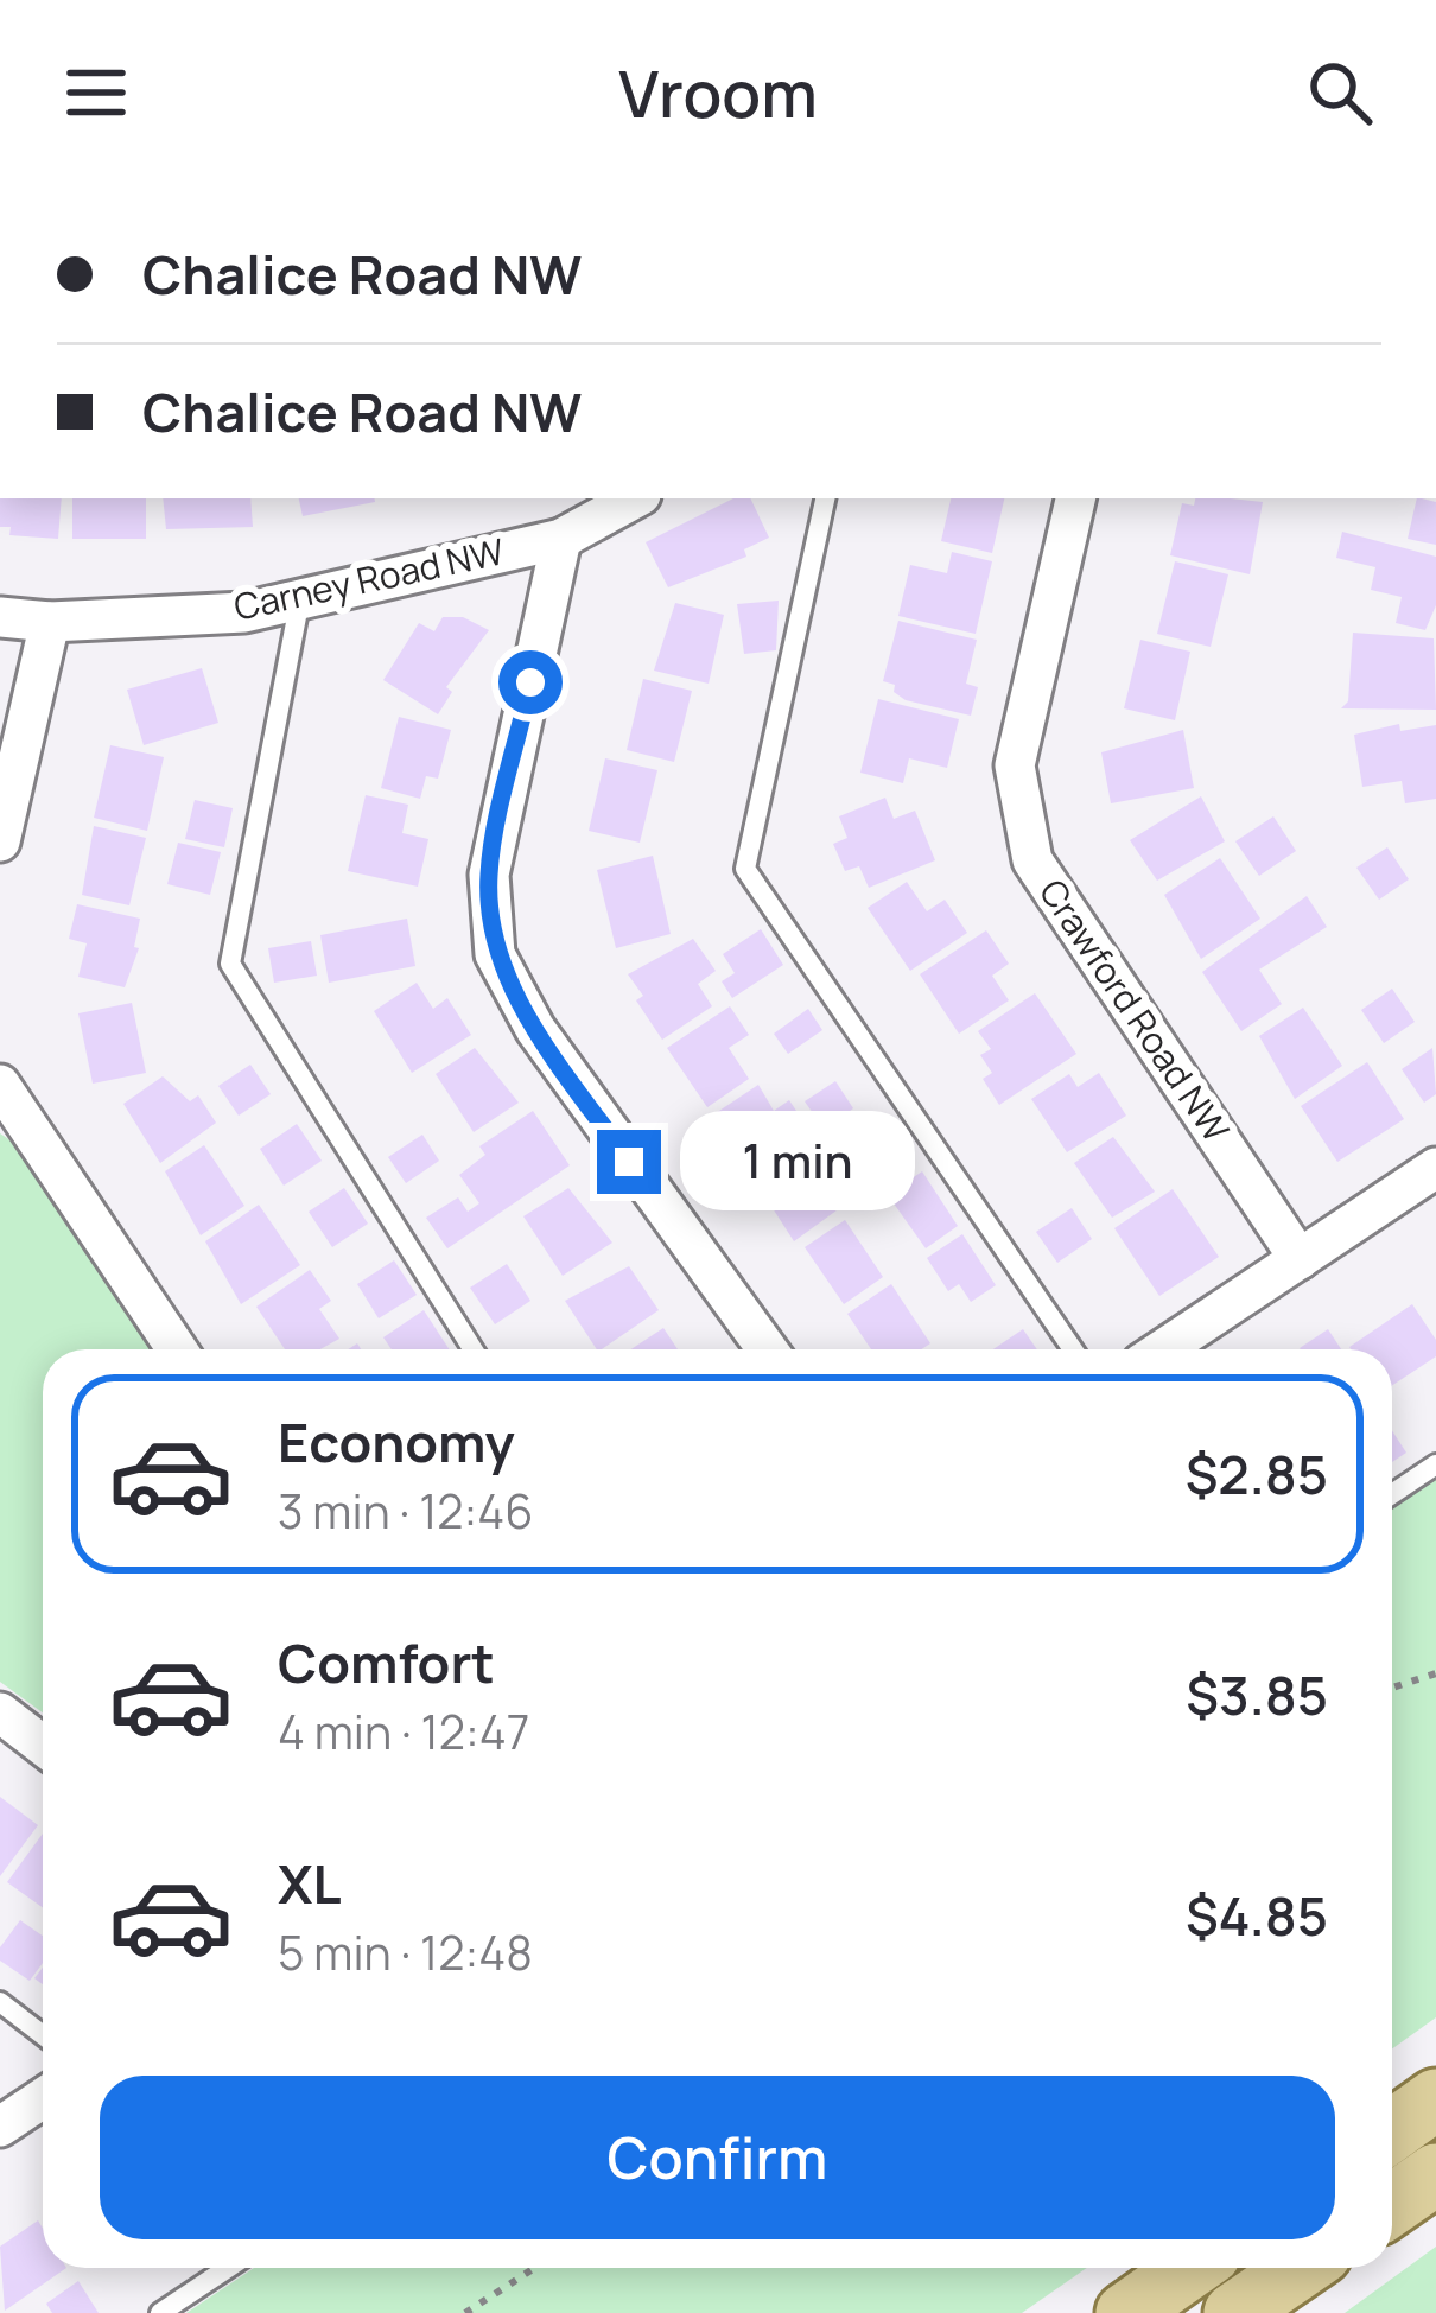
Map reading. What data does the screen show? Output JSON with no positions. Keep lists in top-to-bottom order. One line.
{"streets":{"street":["Carney Road NW","Crawford Road NW"]},"page":{"header":"Vroom","banner":["Chalice Road NW","Chalice Road NW"],"bubble":"1 min","list":[{"name":"Economy","note":"3 min · 12:46","value":"$2.85"},{"name":"Comfort","note":"4 min · 12:47","value":"$3.85"},{"name":"XL","note":"5 min · 12:48","value":"$4.85"}],"buttons":"Confirm"}}
